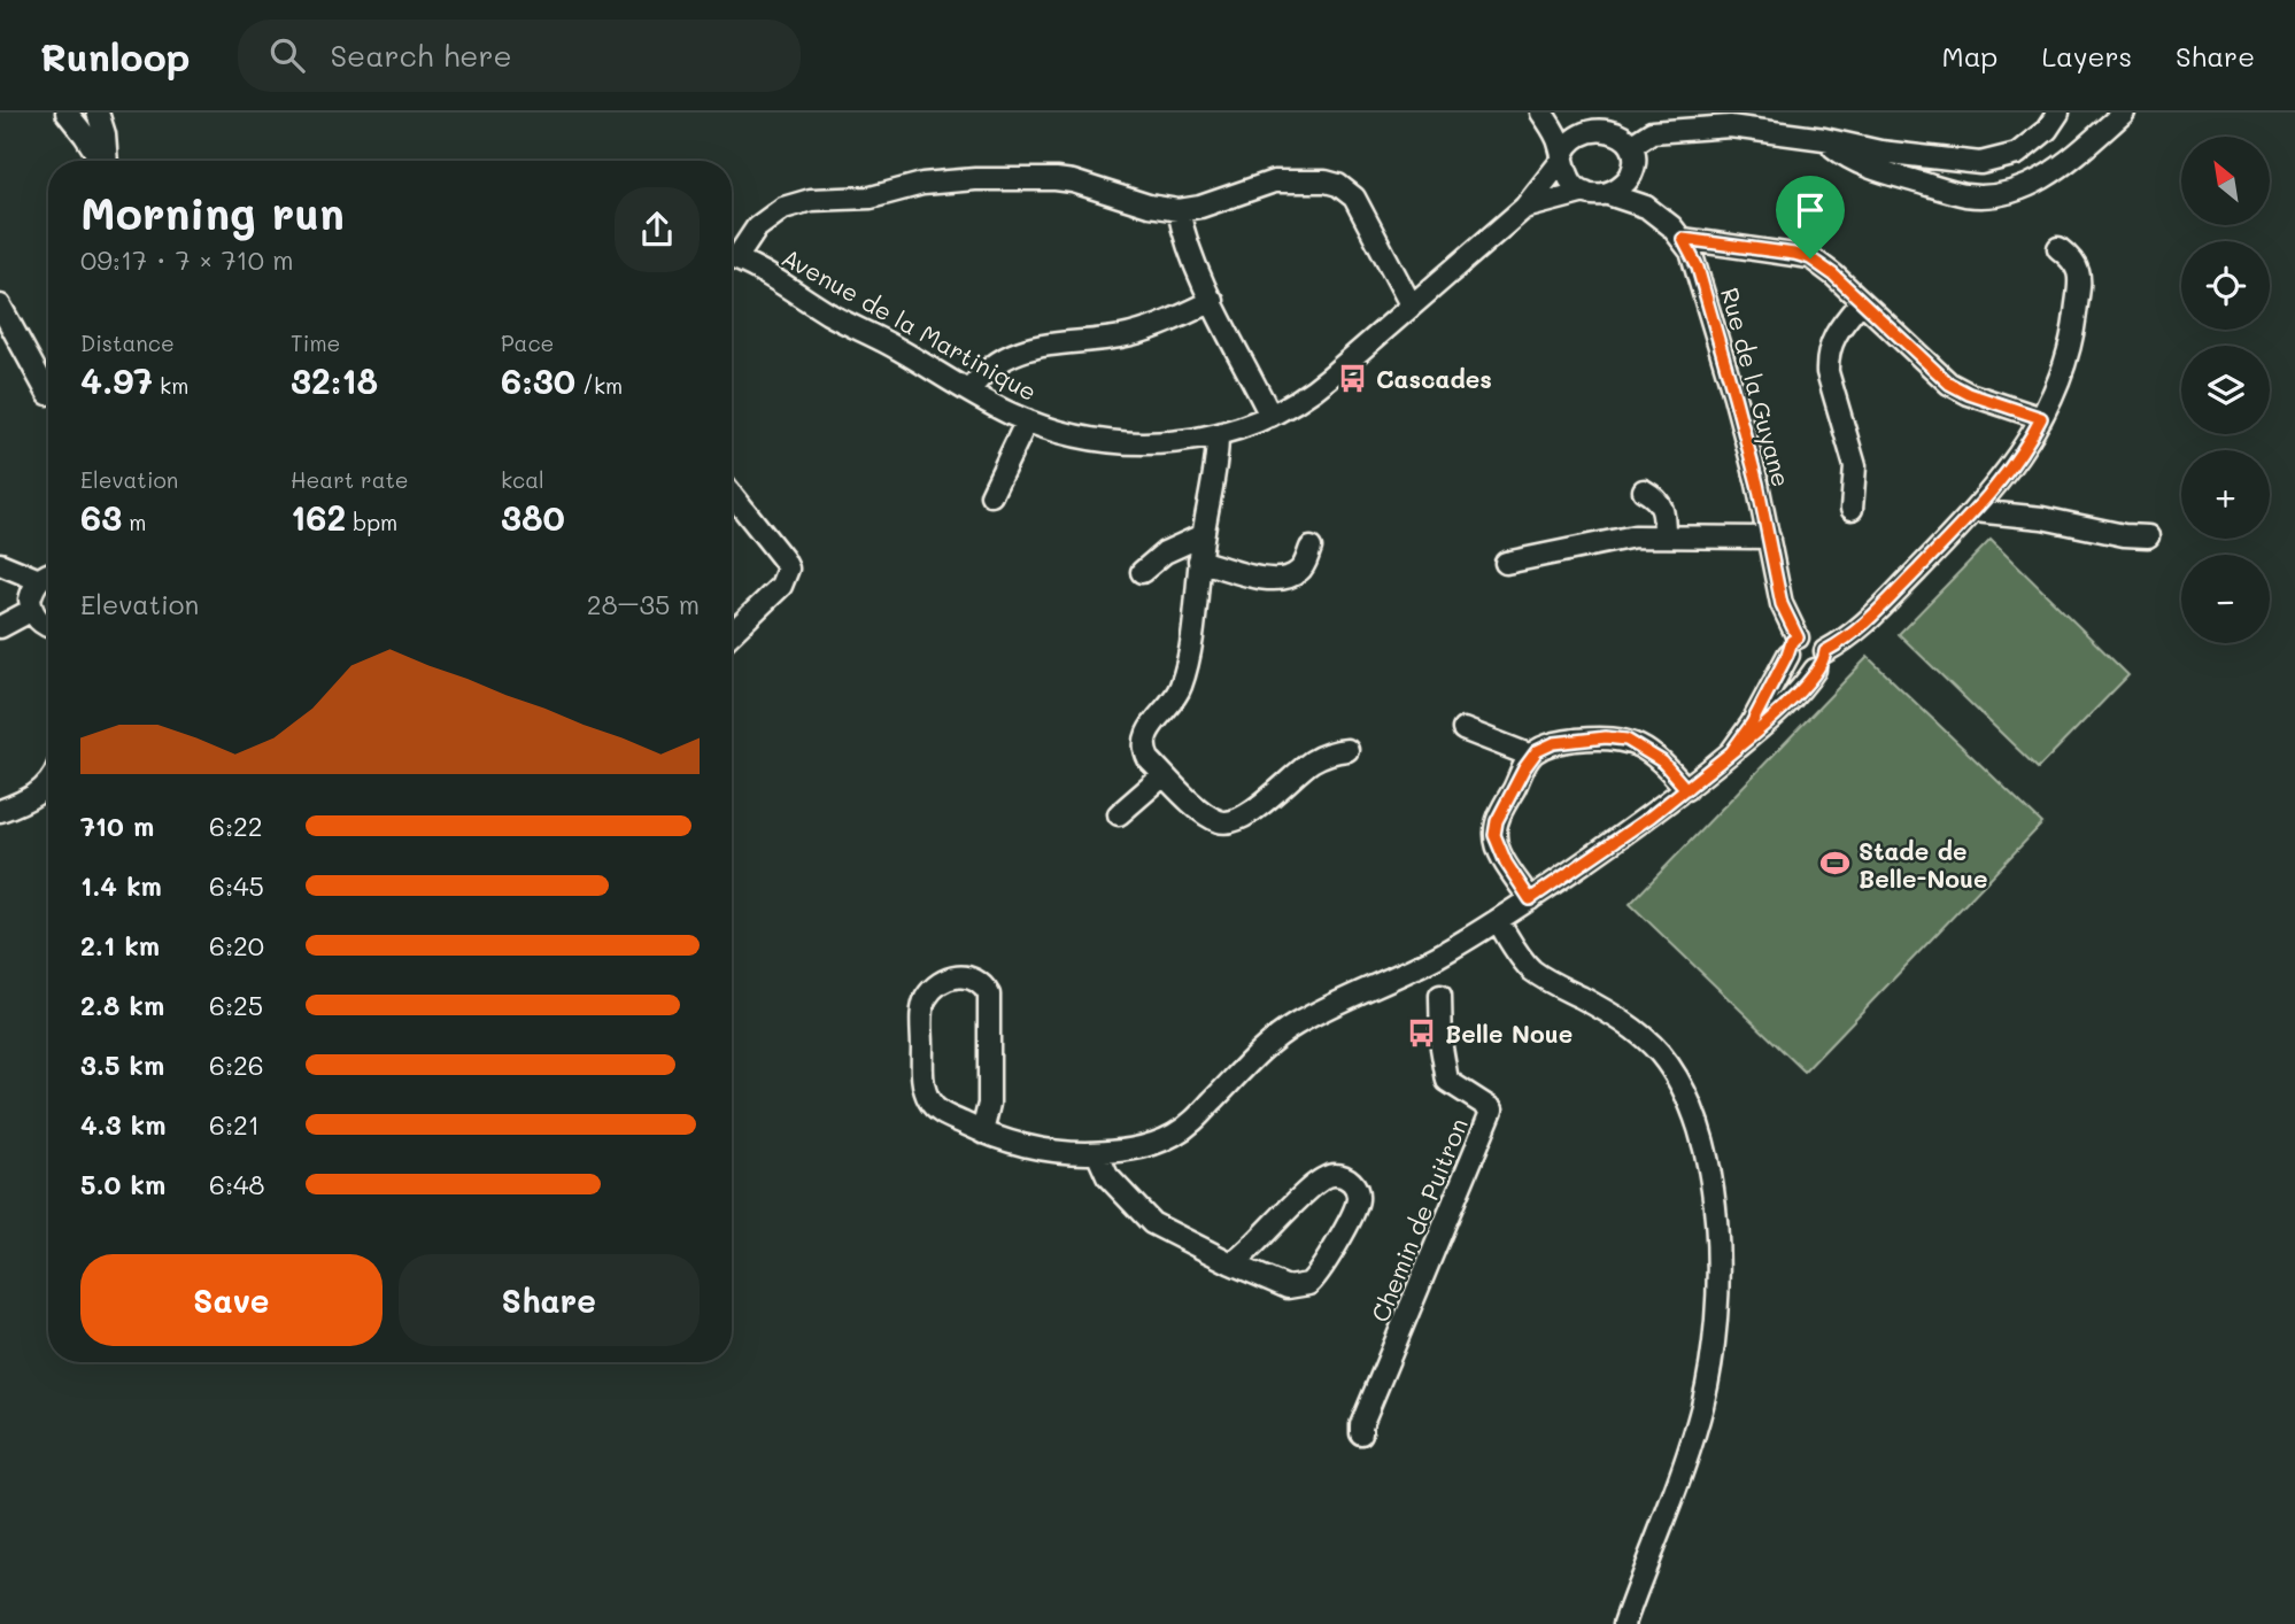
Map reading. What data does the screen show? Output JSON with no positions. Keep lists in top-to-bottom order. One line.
{"streets":{"street":["Avenue de la Martinique","Rue de la Guyane","Chemin de Puitron"]},"crossings":[["Avenue de la Martinique","Rue de la Guyane"]],"places":{"bus stop":["Cascades","Belle Noue"],"sports":["Stade de Belle-Noue"]},"north":"top left","page":{"header":"Runloop","search":"Search here","nav":["Map","Layers","Share"],"map_buttons":["+","−"],"heading":["Morning run","09:17 · 7 × 710 m"],"stats":[["Distance","4.97 km"],["Time","32:18"],["Pace","6:30 /km"],["Elevation","63 m"],["Heart rate","162 bpm"],["kcal","380"]],"chart":["Elevation","28–35 m"],"list":[{"name":"710 m","note":"6:22"},{"name":"1.4 km","note":"6:45"},{"name":"2.1 km","note":"6:20"},{"name":"2.8 km","note":"6:25"},{"name":"3.5 km","note":"6:26"},{"name":"4.3 km","note":"6:21"},{"name":"5.0 km","note":"6:48"}],"buttons":["Save","Share"]}}
